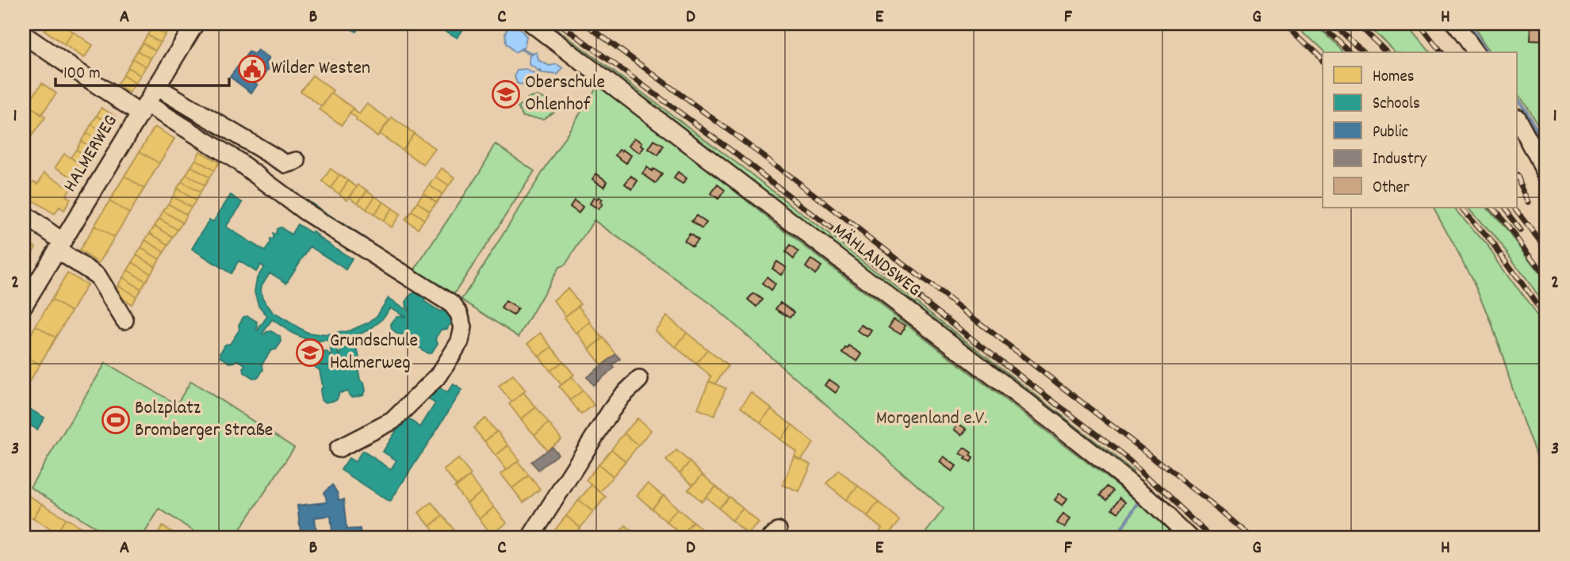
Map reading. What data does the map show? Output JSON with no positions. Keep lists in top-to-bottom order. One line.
{"streets":{"street":["HALMERWEG","MÄHLANDSWEG"]},"parks":["Morgenland e.V."],"places":{"public building":["Wilder Westen"],"school or university":["Oberschule Ohlenhof","Grundschule Halmerweg"],"sports":["Bolzplatz Bromberger Straße"]},"legend":["Homes","Schools","Public","Industry","Other"],"scale_bar":"100 m","grid":{"columns":["A","B","C","D","E","F","G","H"],"rows":["1","2","3"]}}
